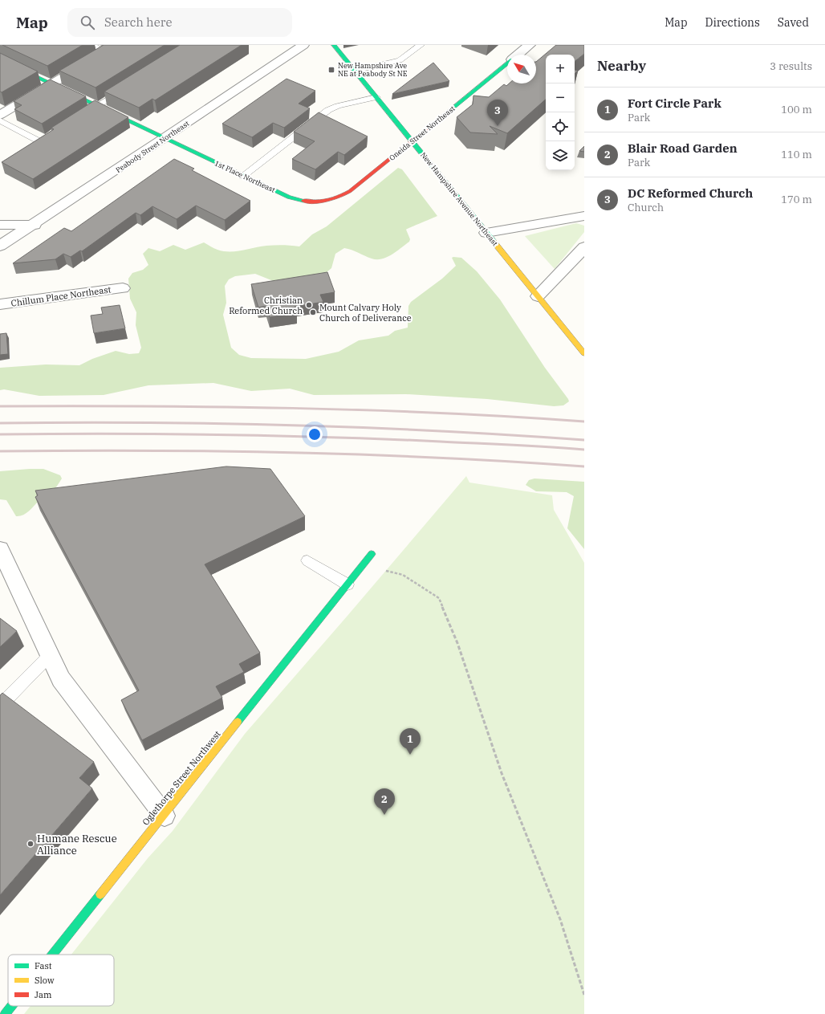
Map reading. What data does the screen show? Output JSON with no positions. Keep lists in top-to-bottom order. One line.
{"streets":{"street":["Oneida Street Northeast","Peabody Street Northeast","1st Place Northeast","New Hampshire Avenue Northeast","Chillum Place Northeast","Oglethorpe Street Northwest"]},"crossings":[["Oneida Street Northeast","1st Place Northeast"],["Oneida Street Northeast","New Hampshire Avenue Northeast"],["Peabody Street Northeast","1st Place Northeast"]],"places":{"transit":["New Hampshire Ave NE at Peabody St NE"],"other":["Christian Reformed Church","Mount Calvary Holy Church of Deliverance","Humane Rescue Alliance"]},"legend":["Fast","Slow","Jam"],"north":"top left","page":{"header":"Map","search":"Search here","nav":["Map","Directions","Saved"],"heading":["Nearby","3 results"],"map_buttons":["+","−"],"list":[{"mark":"1","name":"Fort Circle Park","note":"Park","value":"100 m"},{"mark":"2","name":"Blair Road Garden","note":"Park","value":"110 m"},{"mark":"3","name":"DC Reformed Church","note":"Church","value":"170 m"}],"pins":["3","1","2"]}}
